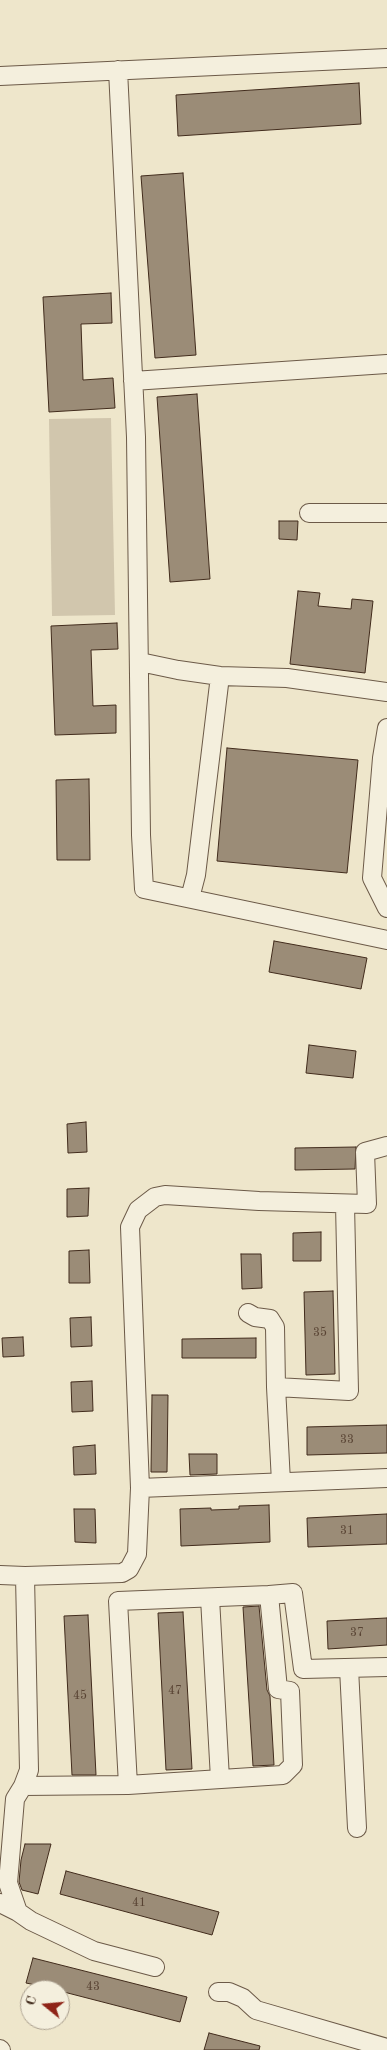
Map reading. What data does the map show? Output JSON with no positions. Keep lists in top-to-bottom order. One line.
{"house_numbers":["35","33","31","37","47","45","41","43"],"north":"left"}
